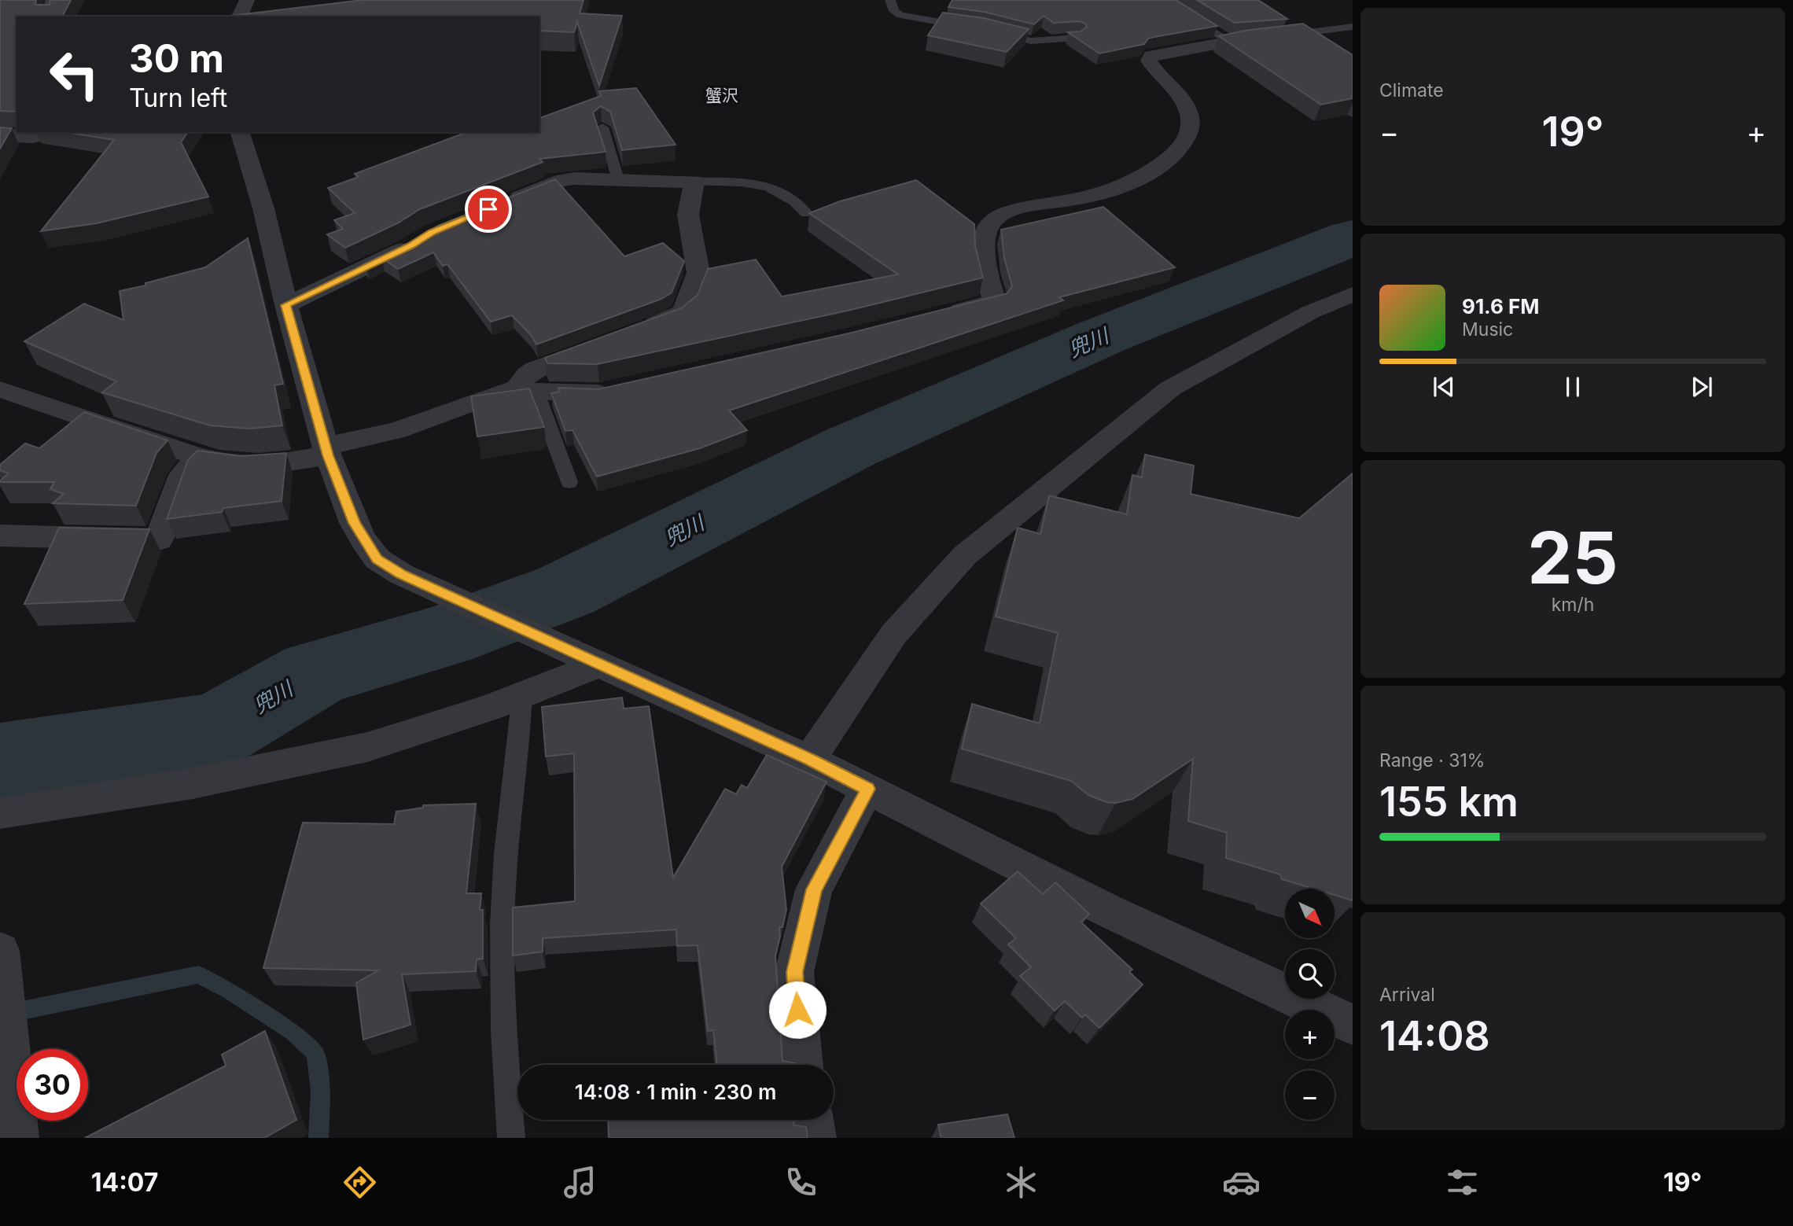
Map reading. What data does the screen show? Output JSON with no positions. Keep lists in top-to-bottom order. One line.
{"districts":["蟹沢"],"water":["兜川"],"north":"bottom right","page":{"tile":["Climate",["25","km/h"],["Range · 31%","155 km"],["Arrival","14:08"]],"turn":["30 m","Turn left"],"heat":["−","19°","+"],"song":["91.6 FM","Music"],"map_buttons":["+","−"],"limit":"30","trip":"14:08 · 1 min · 230 m","tabs":["14:07","19°"]}}
